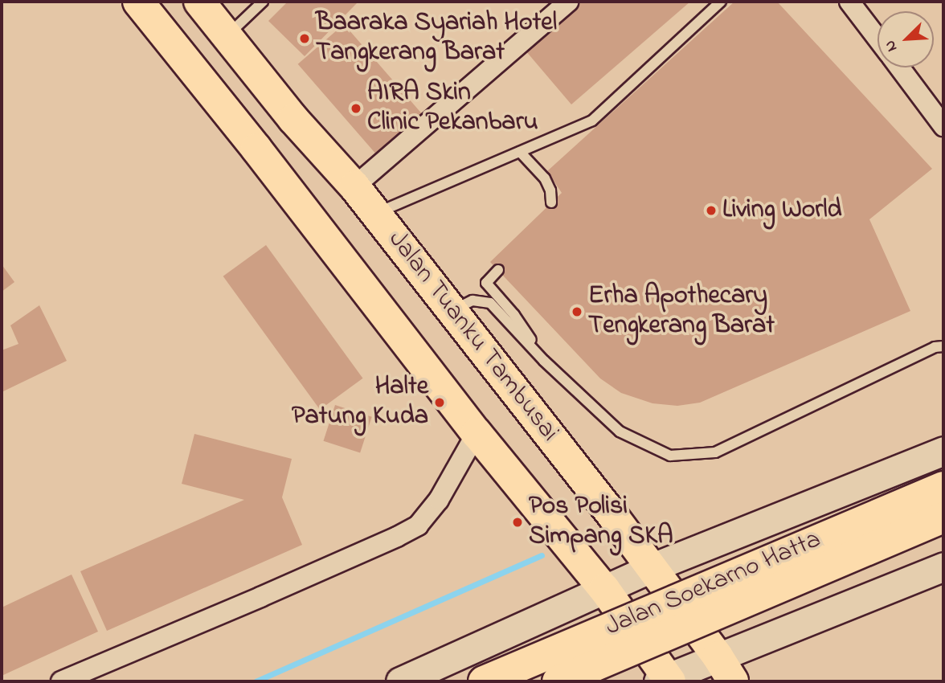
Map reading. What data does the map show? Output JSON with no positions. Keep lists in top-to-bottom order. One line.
{"streets":{"main road":["Jalan Tuanku Tambusai","Jalan Soekarno Hatta"]},"places":["Baaraka Syariah Hotel Tangkerang Barat","AIRA Skin Clinic Pekanbaru","Living World","Erha Apothecary Tengkerang Barat","Halte Patung Kuda","Pos Polisi Simpang SKA"],"north":"bottom left"}
